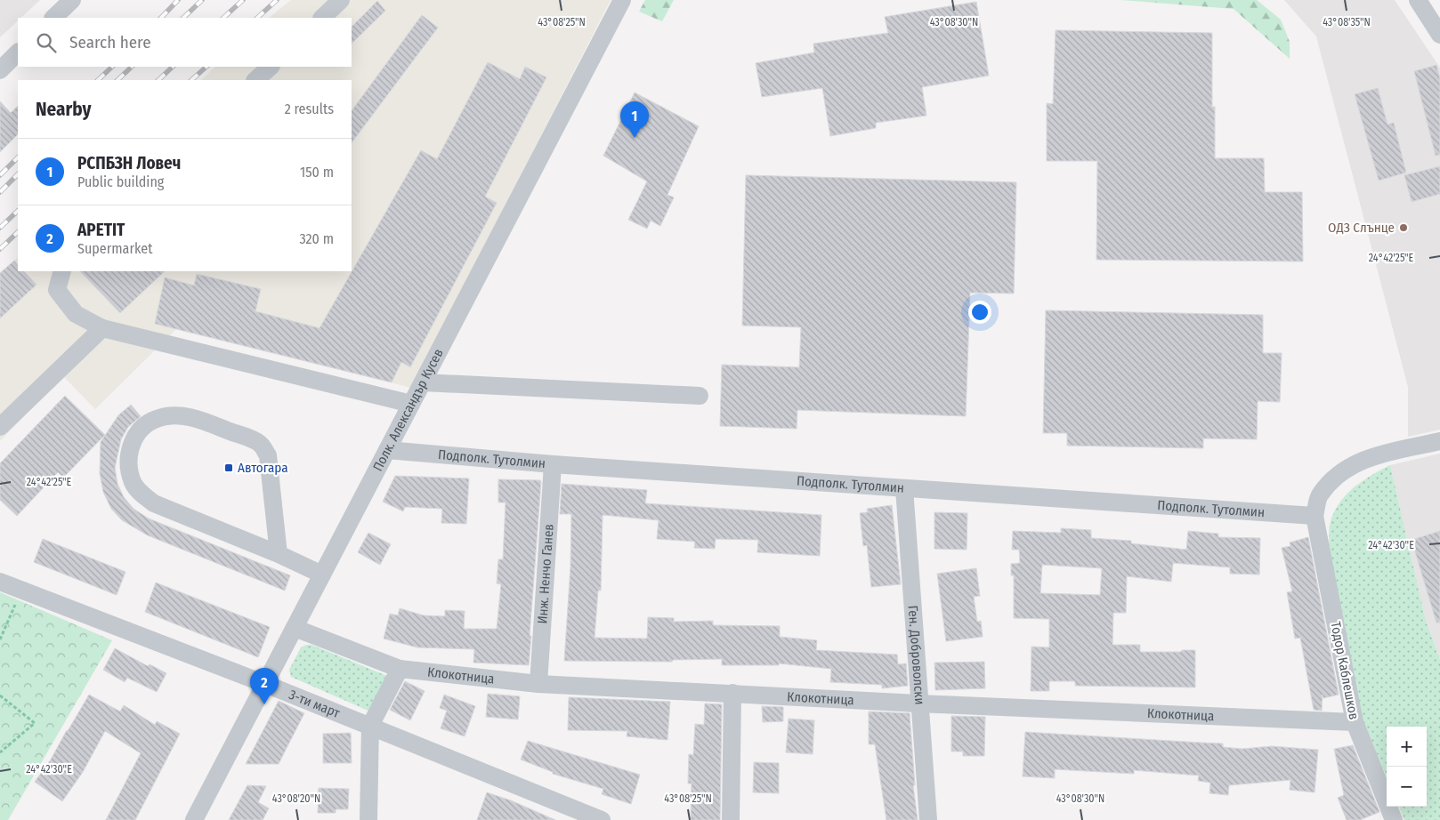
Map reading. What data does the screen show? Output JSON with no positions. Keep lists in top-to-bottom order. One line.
{"streets":{"street":["Полк. Александър Кусев","Подполк. Тутолмин","Инж. Ненчо Ганев","Ген. Доброволски","Тодор Каблешков","Клокотница","3-ти март"]},"crossings":[["Полк. Александър Кусев","Подполк. Тутолмин"],["Полк. Александър Кусев","Клокотница"],["Полк. Александър Кусев","3-ти март"],["Подполк. Тутолмин","Инж. Ненчо Ганев"],["Подполк. Тутолмин","Ген. Доброволски"],["Подполк. Тутолмин","Тодор Каблешков"],["Инж. Ненчо Ганев","Клокотница"],["Ген. Доброволски","Клокотница"],["Тодор Каблешков","Клокотница"]],"places":{"other":["ОДЗ Слънце"],"transit":["Автогара"]},"page":{"search":"Search here","heading":["Nearby","2 results"],"pins":["1","2"],"list":[{"mark":"1","name":"РСПБЗН Ловеч","note":"Public building","value":"150 m"},{"mark":"2","name":"APETIT","note":"Supermarket","value":"320 m"}],"map_buttons":["+","−"]},"coordinates":["43°08'35\"N","43°08'25\"N","43°08'30\"N","24°42'25\"E","24°42'30\"E","43°08'20\"N"]}
